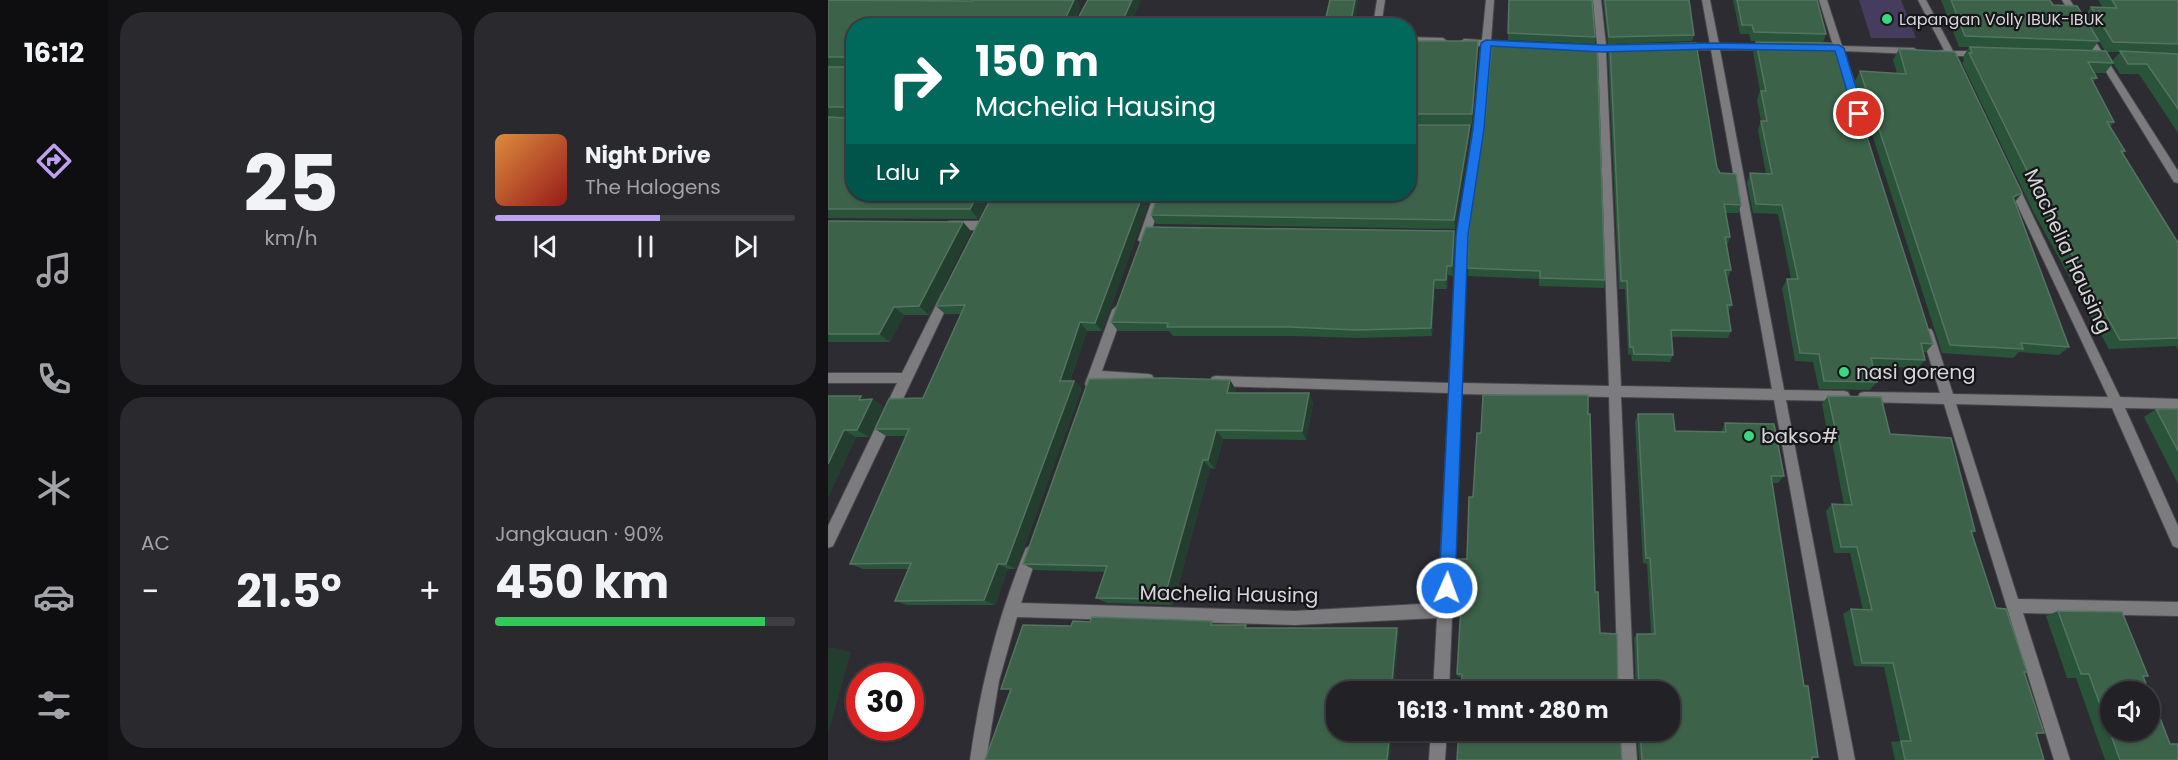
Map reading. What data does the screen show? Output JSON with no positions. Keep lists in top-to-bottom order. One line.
{"streets":{"street":["Machelia Hausing"]},"places":["Lapangan Volly IBUK-IBUK","nasi goreng","bakso#"],"page":{"tabs":"16:12","tile":[["25","km/h"],"AC",["Jangkauan · 90%","450 km"]],"turn":["150 m","Machelia Hausing"],"song":["Night Drive","The Halogens"],"then":"Lalu","heat":["−","21.5°","+"],"limit":"30","trip":"16:13 · 1 mnt · 280 m"}}
